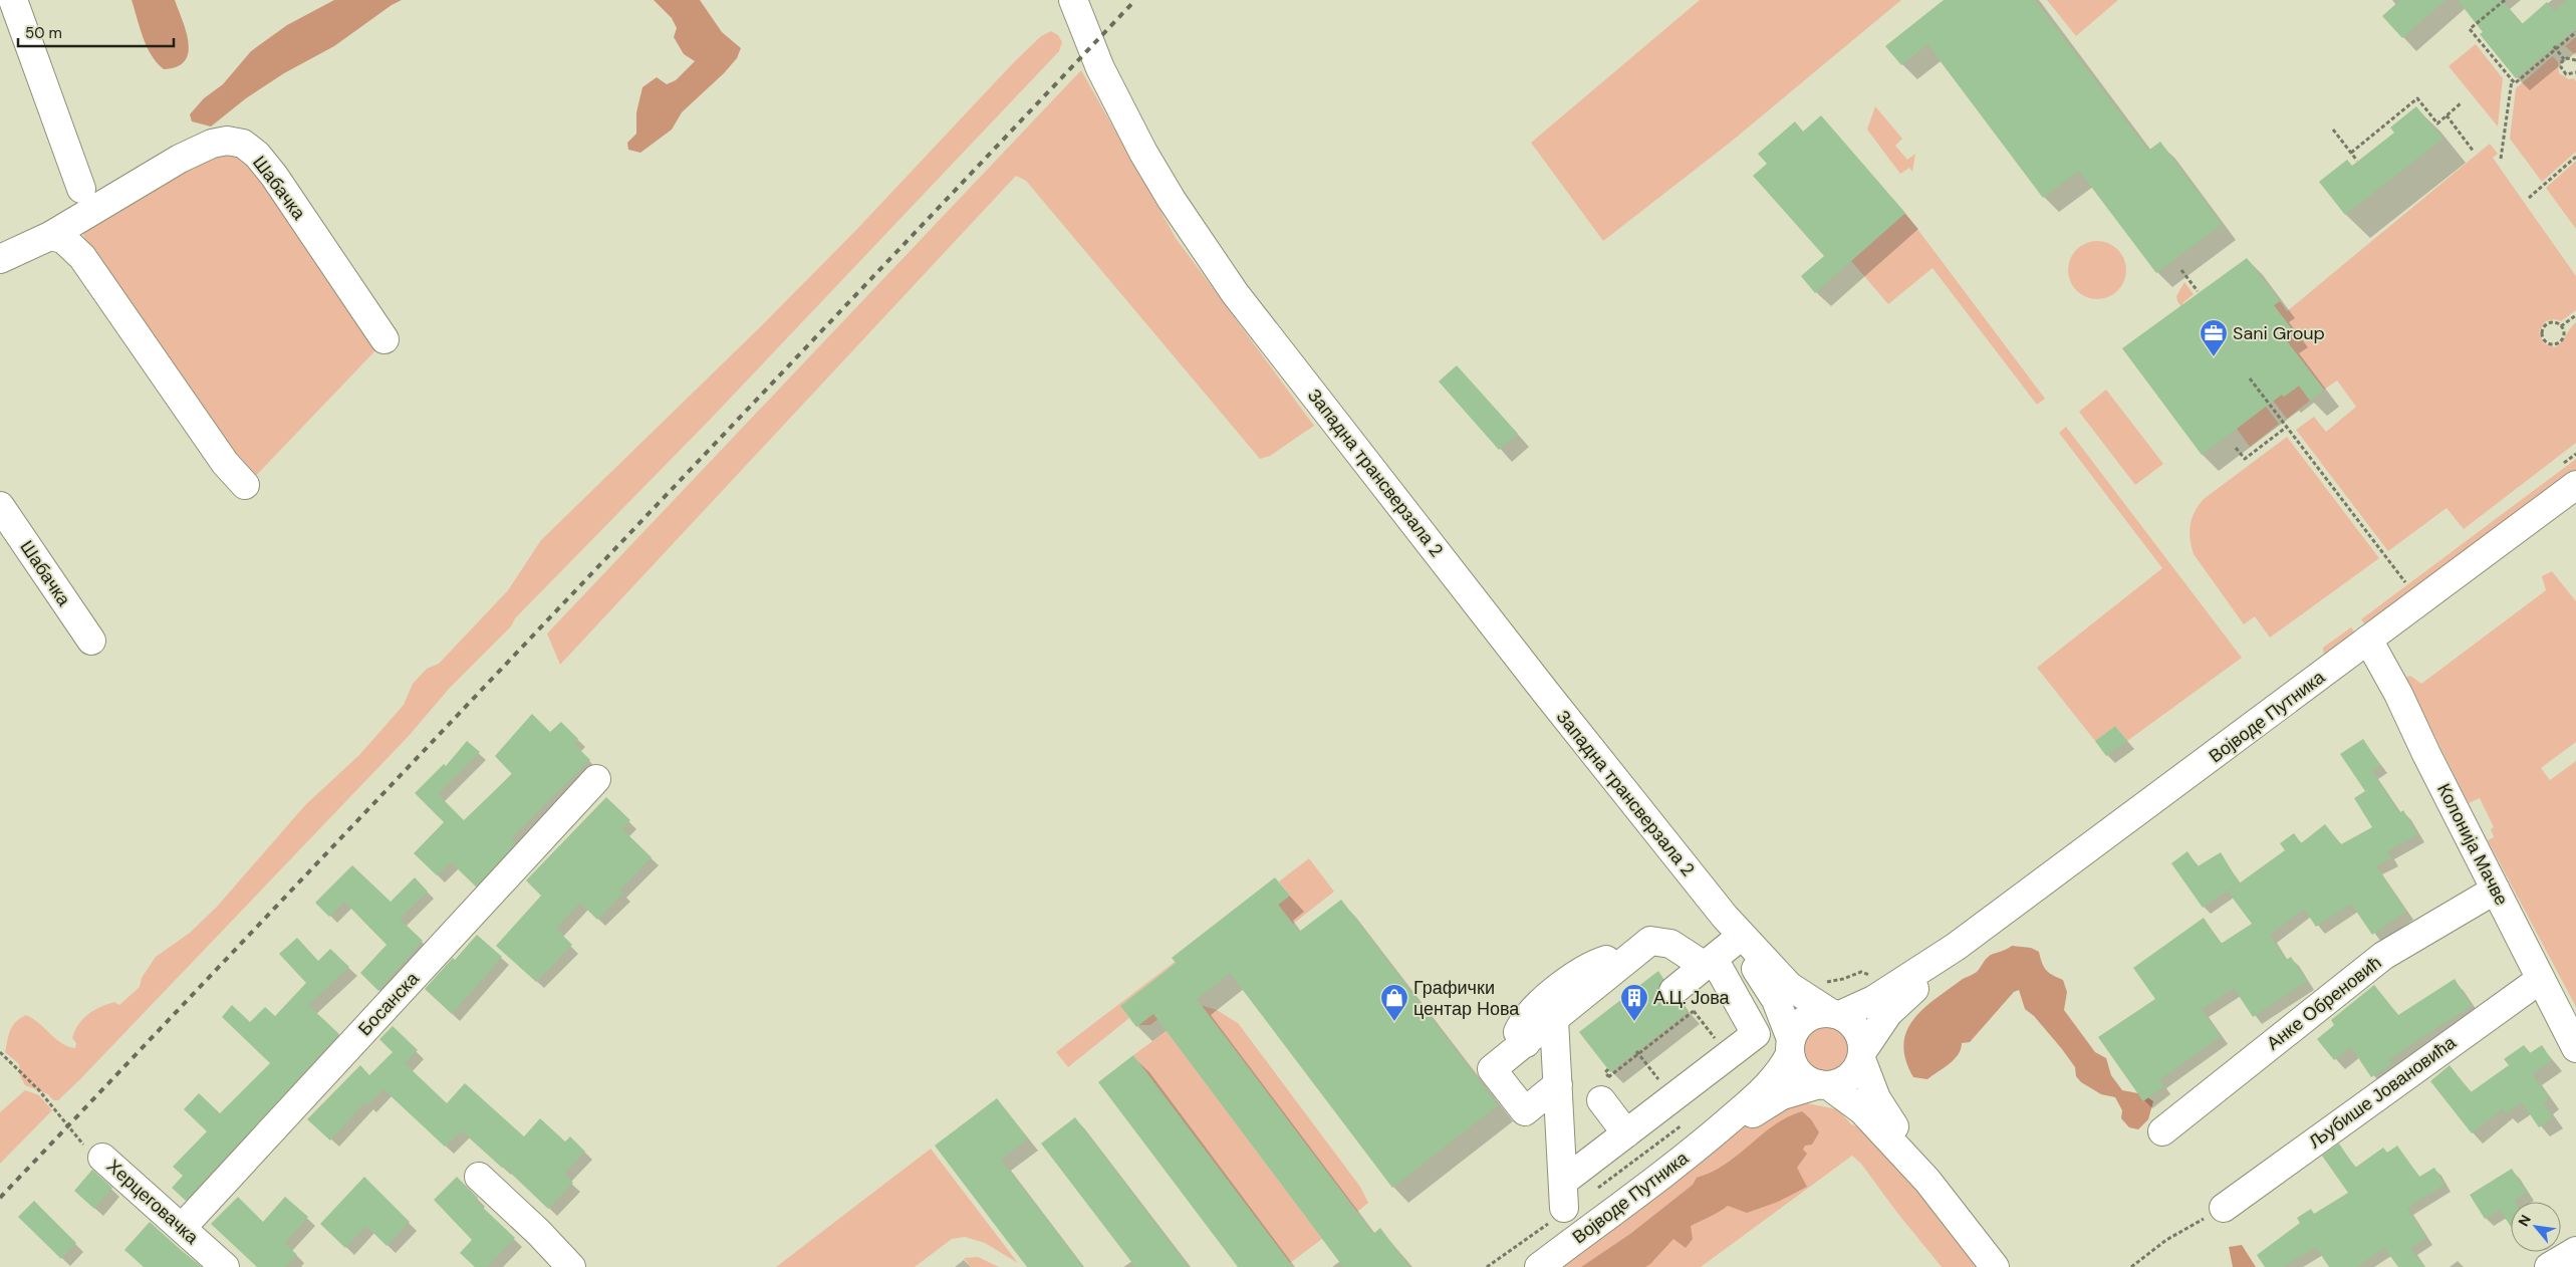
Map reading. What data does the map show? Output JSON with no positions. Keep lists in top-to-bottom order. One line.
{"streets":{"street":["Шабачка","Западна трансверзала 2","Војводе Путника","Колонија Мачве","Анке Обреновић","Босанска","Љубише Јовановића","Херцеговачка"]},"crossings":[["Западна трансверзала 2","Војводе Путника"],["Војводе Путника","Колонија Мачве"],["Колонија Мачве","Анке Обреновић"],["Колонија Мачве","Љубише Јовановића"],["Босанска","Херцеговачка"]],"places":{"office":["Sani Group"],"shop":["Графички центар Нова"],"building":["А.Ц. Јова"]},"scale_bar":"50 m","north":"top left"}
